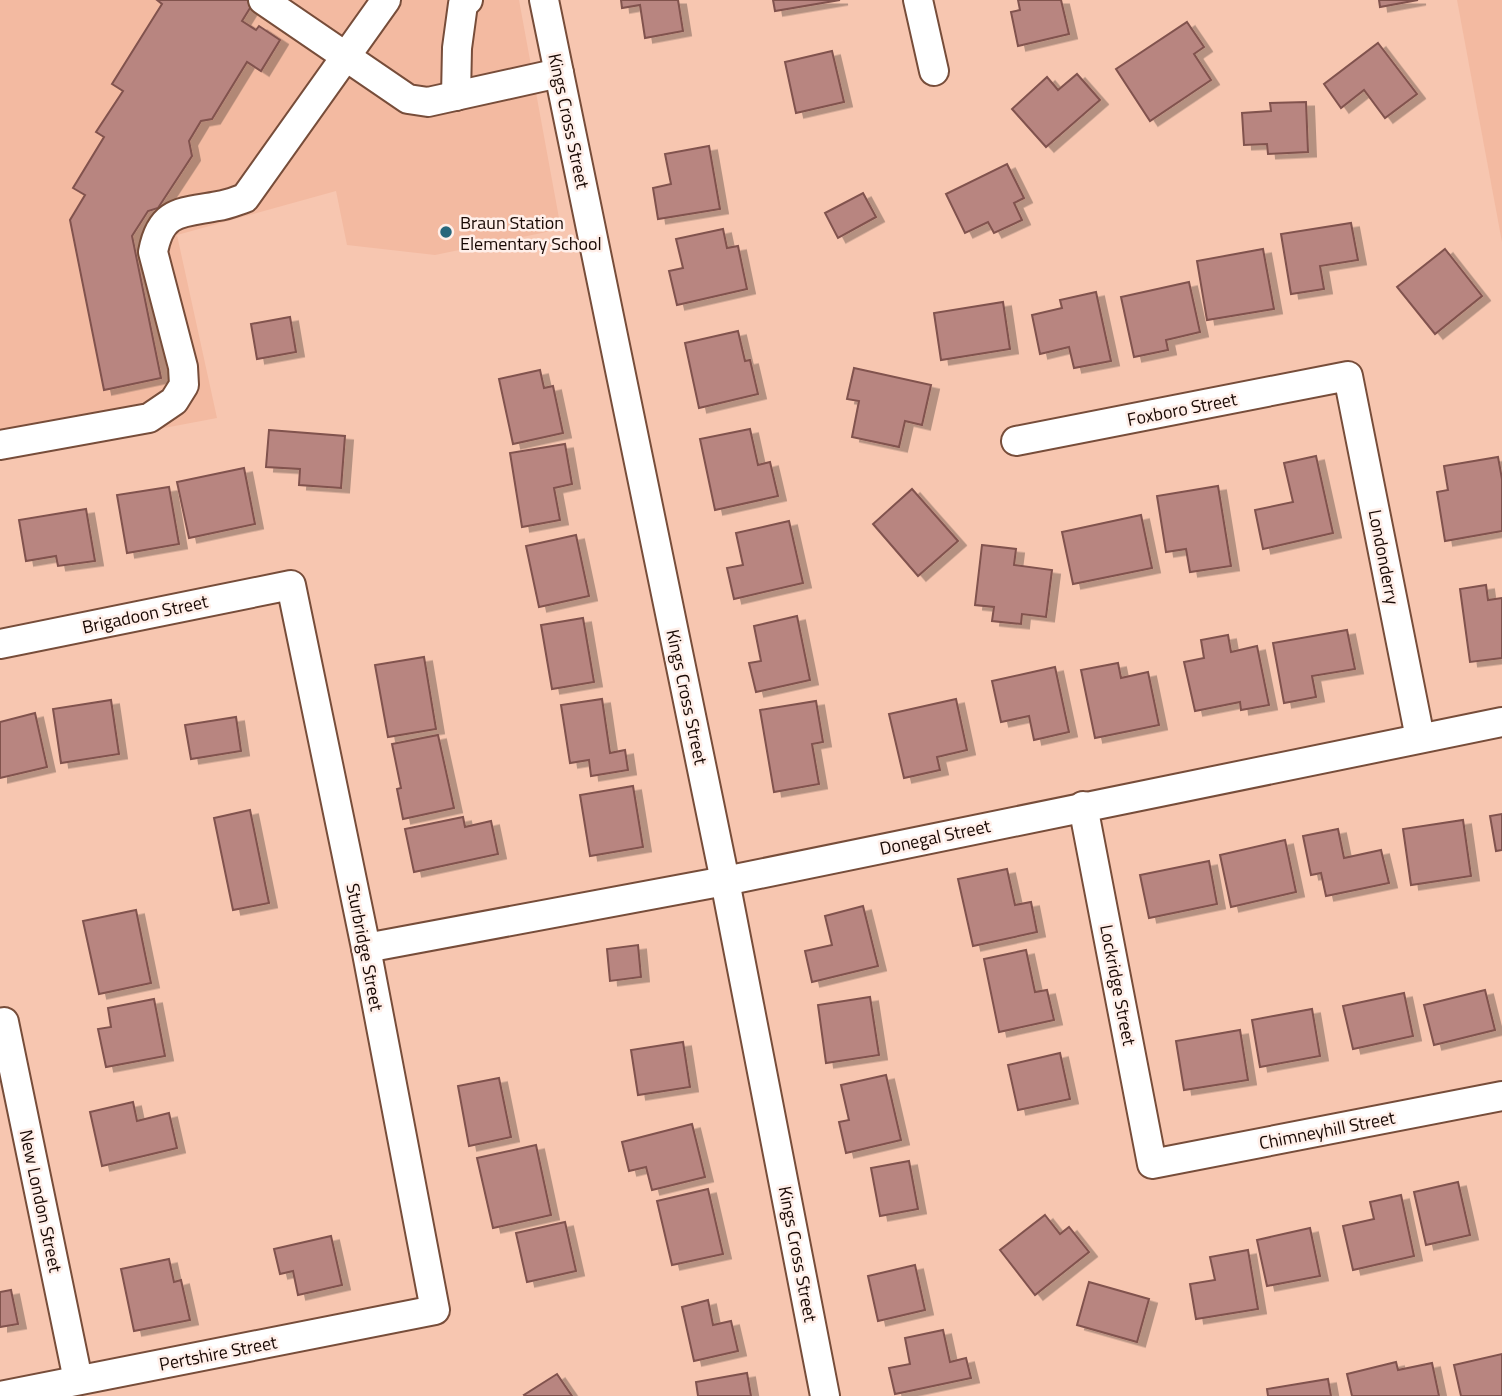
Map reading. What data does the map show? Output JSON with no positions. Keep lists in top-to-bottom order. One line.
{"streets":{"street":["Kings Cross Street","Foxboro Street","Londonderry","Brigadoon Street","Donegal Street","Sturbridge Street","Lockridge Street","Chimneyhill Street","New London Street","Pertshire Street"]},"crossings":[["Kings Cross Street","Donegal Street"],["Foxboro Street","Londonderry"],["Londonderry","Donegal Street"],["Brigadoon Street","Sturbridge Street"],["Donegal Street","Sturbridge Street"],["Donegal Street","Lockridge Street"],["Sturbridge Street","Pertshire Street"],["Lockridge Street","Chimneyhill Street"],["New London Street","Pertshire Street"]],"places":["Braun Station Elementary School"]}
